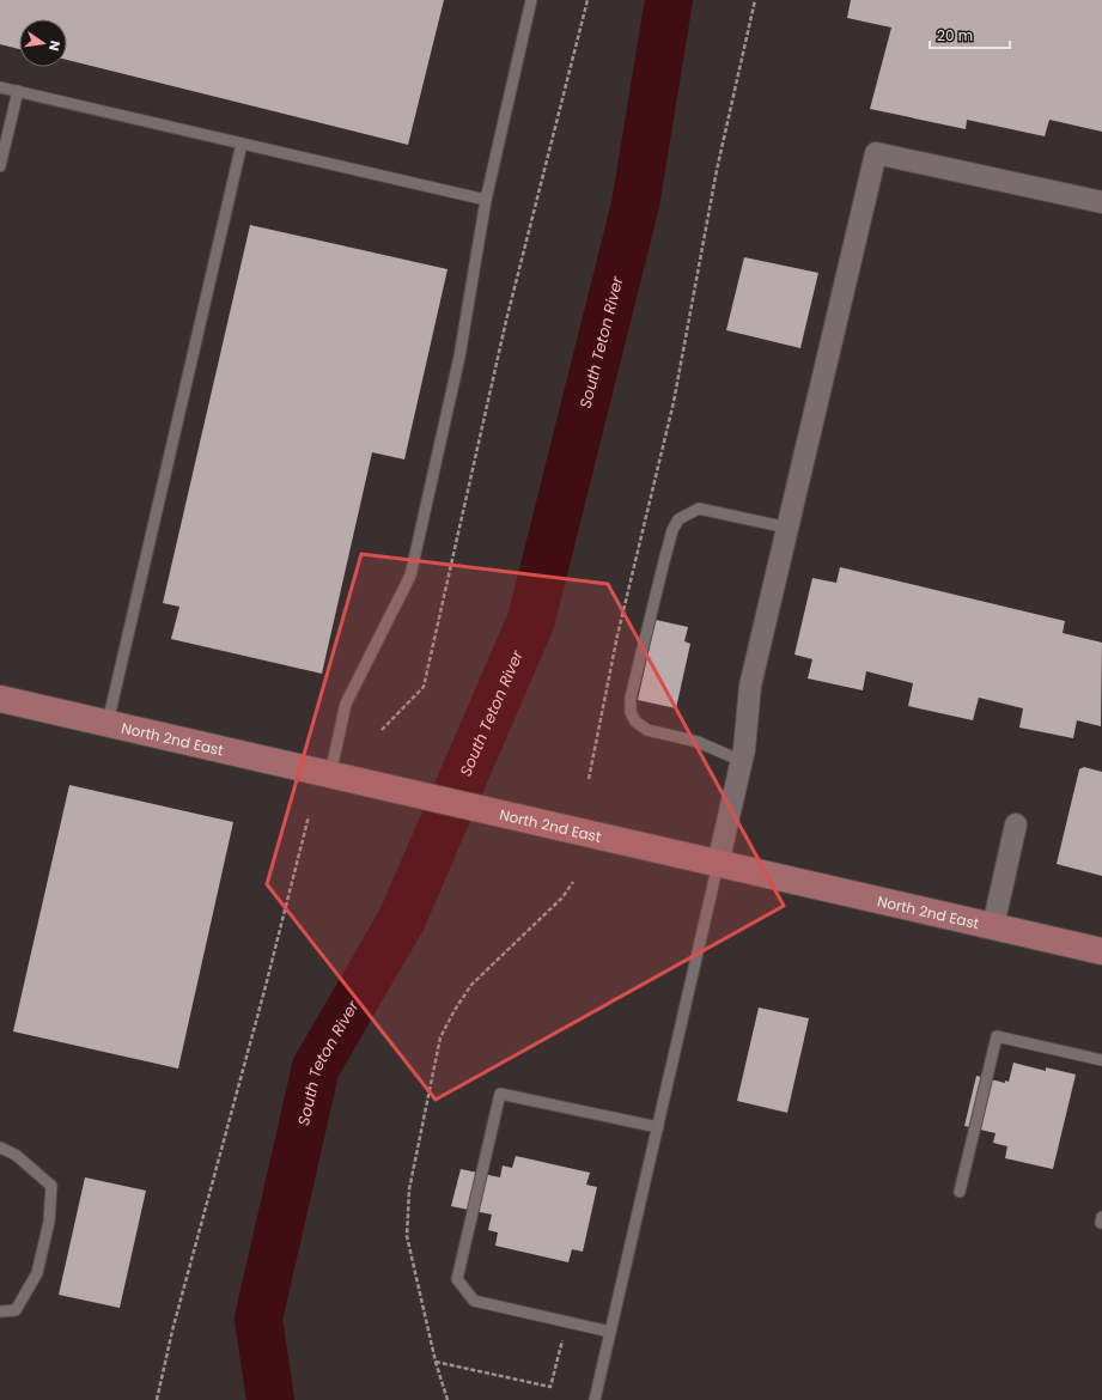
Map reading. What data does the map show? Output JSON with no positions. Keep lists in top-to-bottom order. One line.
{"streets":{"main road":["North 2nd East"]},"water":["South Teton River"],"scale_bar":"20 m","north":"right"}
